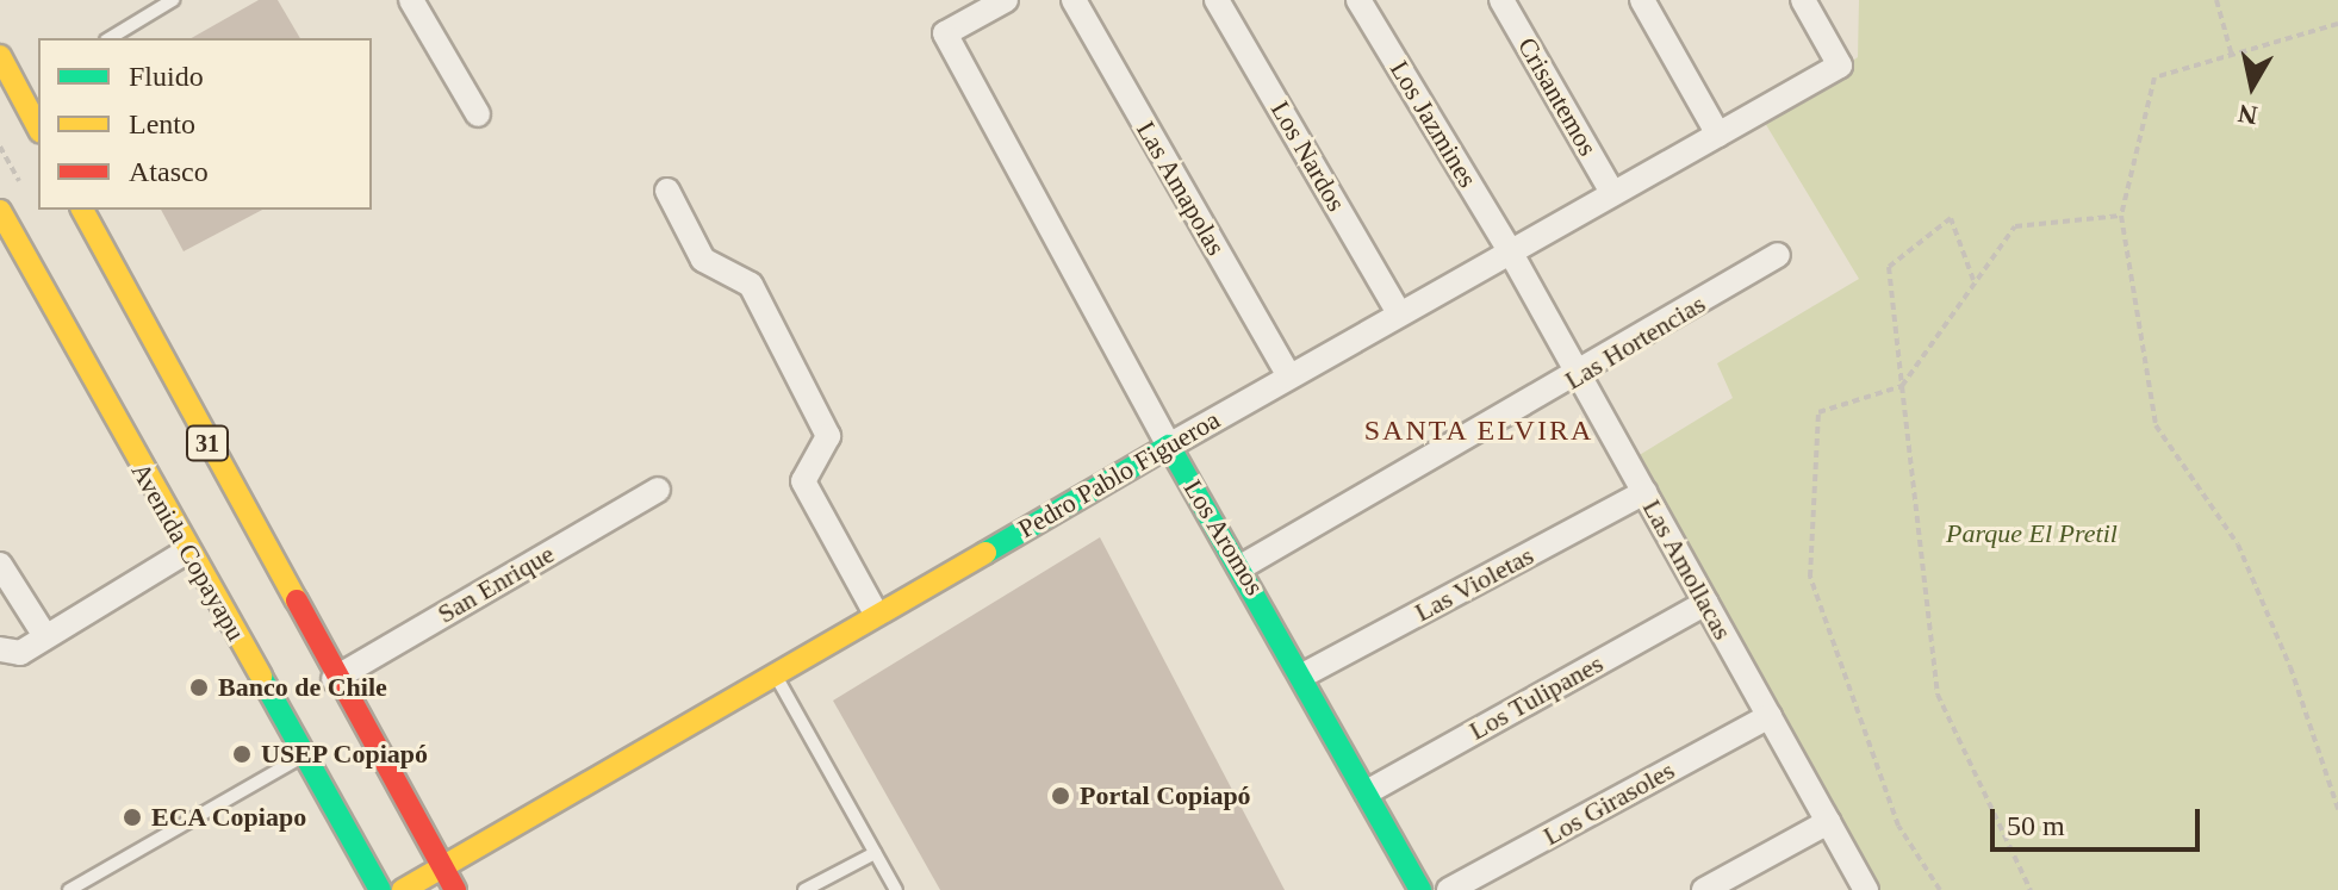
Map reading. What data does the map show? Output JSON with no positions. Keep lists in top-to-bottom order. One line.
{"streets":{"main road":["31","Pedro Pablo Figueroa","Los Aromos","Avenida Copayapu"],"street":["Crisantemos","Los Jazmines","Los Nardos","Las Amapolas","Las Hortencias","Las Amollacas","San Enrique","Las Violetas","Los Tulipanes","Los Girasoles"]},"crossings":[["Crisantemos","Pedro Pablo Figueroa"],["Los Jazmines","Pedro Pablo Figueroa"],["Los Jazmines","Las Amollacas"],["Los Nardos","Pedro Pablo Figueroa"],["Las Amapolas","Pedro Pablo Figueroa"],["Las Hortencias","Los Aromos"],["Las Hortencias","Las Amollacas"],["31","Pedro Pablo Figueroa"],["31","San Enrique"],["Pedro Pablo Figueroa","Los Aromos"],["Pedro Pablo Figueroa","Las Amollacas"],["Los Aromos","Las Violetas"],["Los Aromos","Los Tulipanes"],["Las Amollacas","Las Violetas"],["Las Amollacas","Los Tulipanes"],["Las Amollacas","Los Girasoles"]],"districts":["SANTA ELVIRA"],"parks":["Parque El Pretil"],"places":["Banco de Chile","USEP Copiapó","Portal Copiapó","ECA Copiapo"],"legend":["Fluido","Lento","Atasco"],"scale_bar":"50 m","north":"bottom"}
